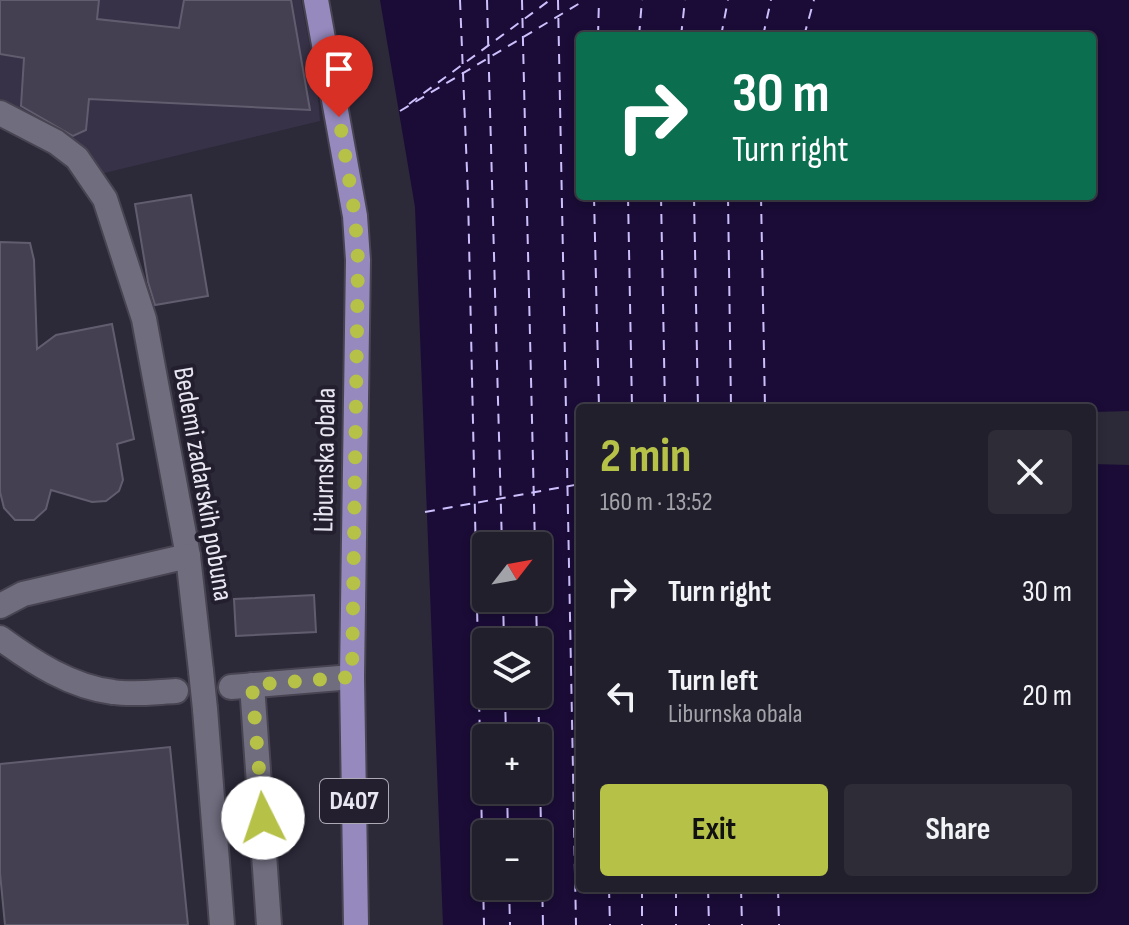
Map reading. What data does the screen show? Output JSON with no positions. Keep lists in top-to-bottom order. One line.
{"streets":{"main road":["Liburnska obala","D407"],"street":["Bedemi zadarskih pobuna"]},"north":"top right","page":{"turn":["30 m","Turn right"],"heading":["2 min","160 m · 13:52"],"map_buttons":["+","−"],"list":[{"name":"Turn right","value":"30 m"},{"name":"Turn left","note":"Liburnska obala","value":"20 m"}],"buttons":["Exit","Share"]}}
